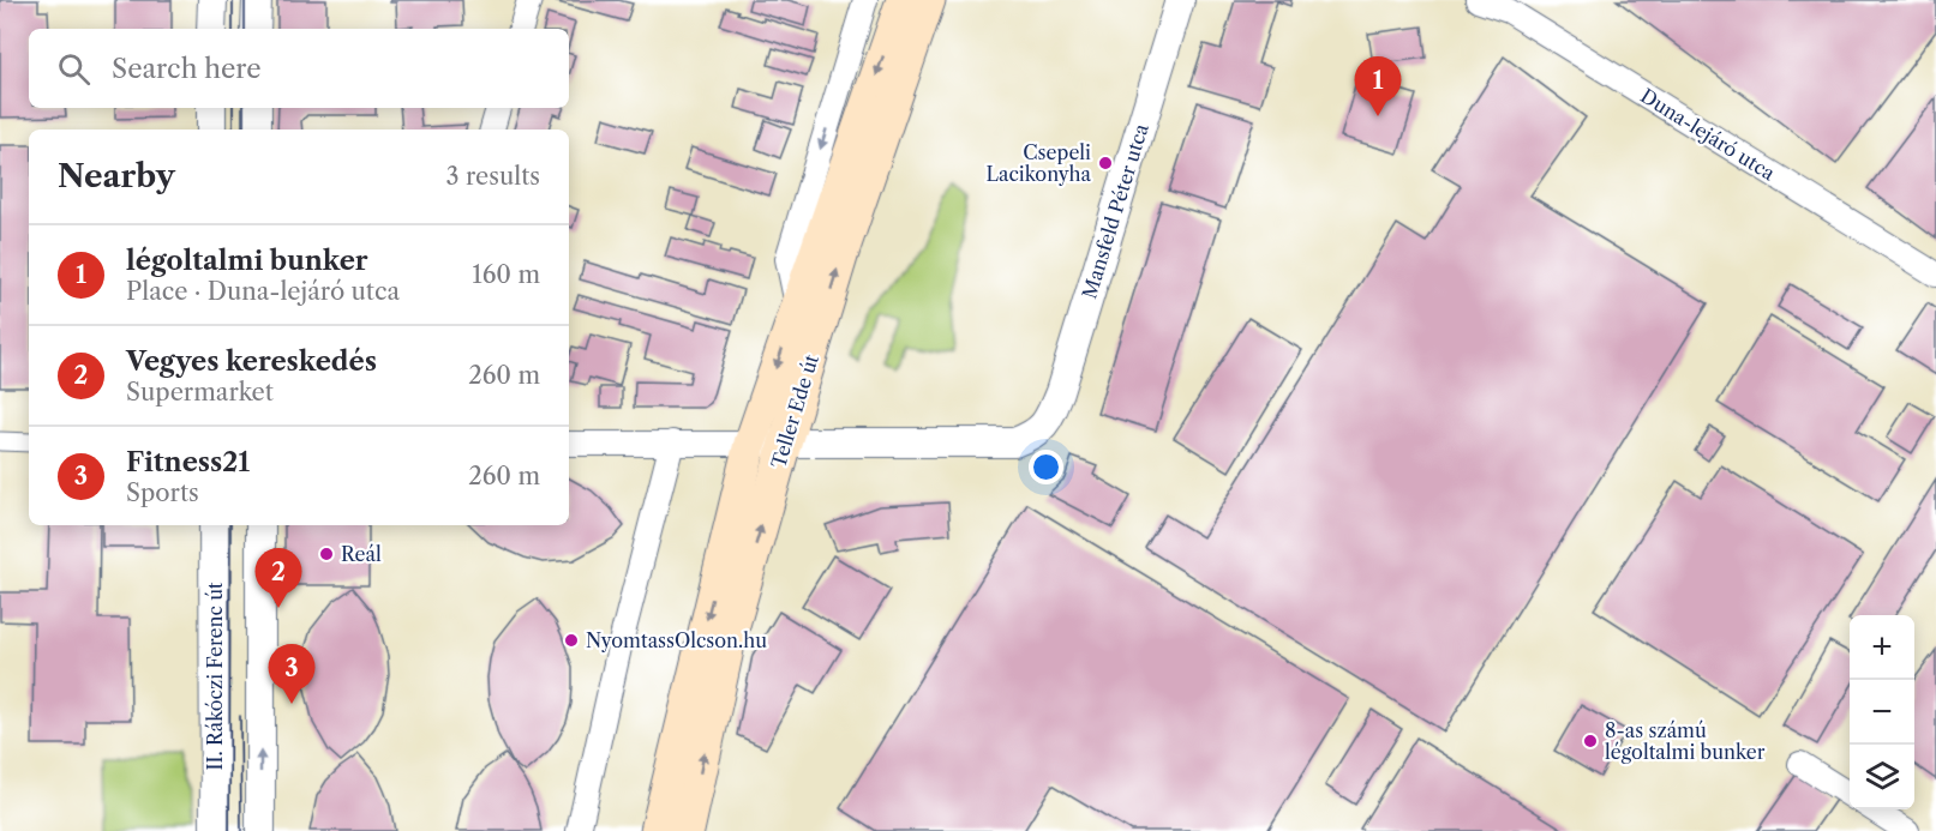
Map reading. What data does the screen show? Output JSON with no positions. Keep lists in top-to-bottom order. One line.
{"streets":{"main road":["Teller Ede út"],"street":["Duna-lejáró utca","Mansfeld Péter utca","II. Rákóczi Ferenc út"]},"crossings":[["Mansfeld Péter utca","Teller Ede út"]],"places":["Csepeli Lacikonyha","Reál","NyomtassOlcson.hu","8-as számú légoltalmi bunker"],"page":{"search":"Search here","pins":["1","2","3"],"heading":["Nearby","3 results"],"list":[{"mark":"1","name":"légoltalmi bunker","note":"Place · Duna-lejáró utca","value":"160 m"},{"mark":"2","name":"Vegyes kereskedés","note":"Supermarket","value":"260 m"},{"mark":"3","name":"Fitness21","note":"Sports","value":"260 m"}],"map_buttons":["+","−"]}}
